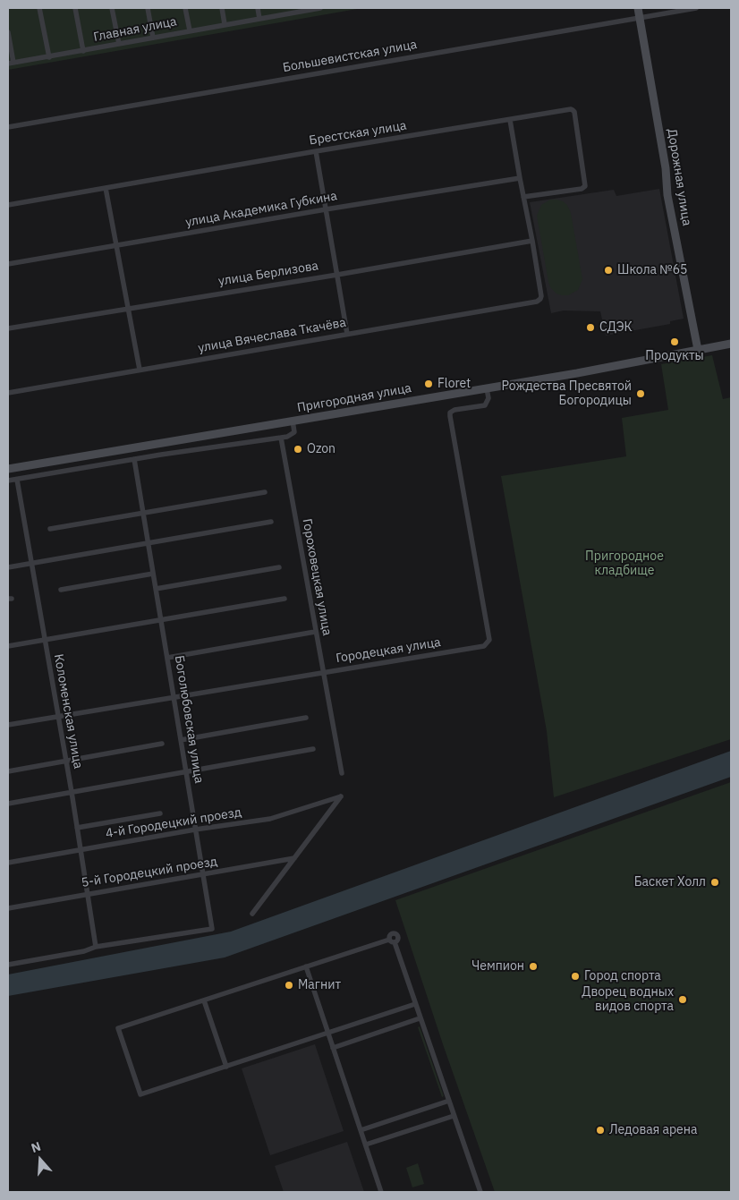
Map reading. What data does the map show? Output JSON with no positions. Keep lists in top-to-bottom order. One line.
{"streets":{"street":["Главная улица","Большевистская улица","Брестская улица","Дорожная улица","улица Академика Губкина","улица Берлизова","улица Вячеслава Ткачёва","Пригородная улица","Гороховецкая улица","Городецкая улица","Коломенская улица","Боголюбовская улица","4-й Городецкий проезд","5-й Городецкий проезд"]},"crossings":[["Большевистская улица","Дорожная улица"],["Дорожная улица","Пригородная улица"],["улица Берлизова","улица Вячеслава Ткачёва"],["Пригородная улица","Городецкая улица"],["Гороховецкая улица","Городецкая улица"],["Городецкая улица","Коломенская улица"],["Городецкая улица","Боголюбовская улица"],["Коломенская улица","Боголюбовская улица"],["Коломенская улица","4-й Городецкий проезд"],["Коломенская улица","5-й Городецкий проезд"],["Боголюбовская улица","4-й Городецкий проезд"],["Боголюбовская улица","5-й Городецкий проезд"],["4-й Городецкий проезд","5-й Городецкий проезд"]],"parks":["Пригородное кладбище"],"places":["Школа №65","СДЭК","Продукты","Floret","Рождества Пресвятой Богородицы","Ozon","Баскет Холл","Чемпион","Город спорта","Магнит","Дворец водных видов спорта","Ледовая арена"],"north":"top"}
